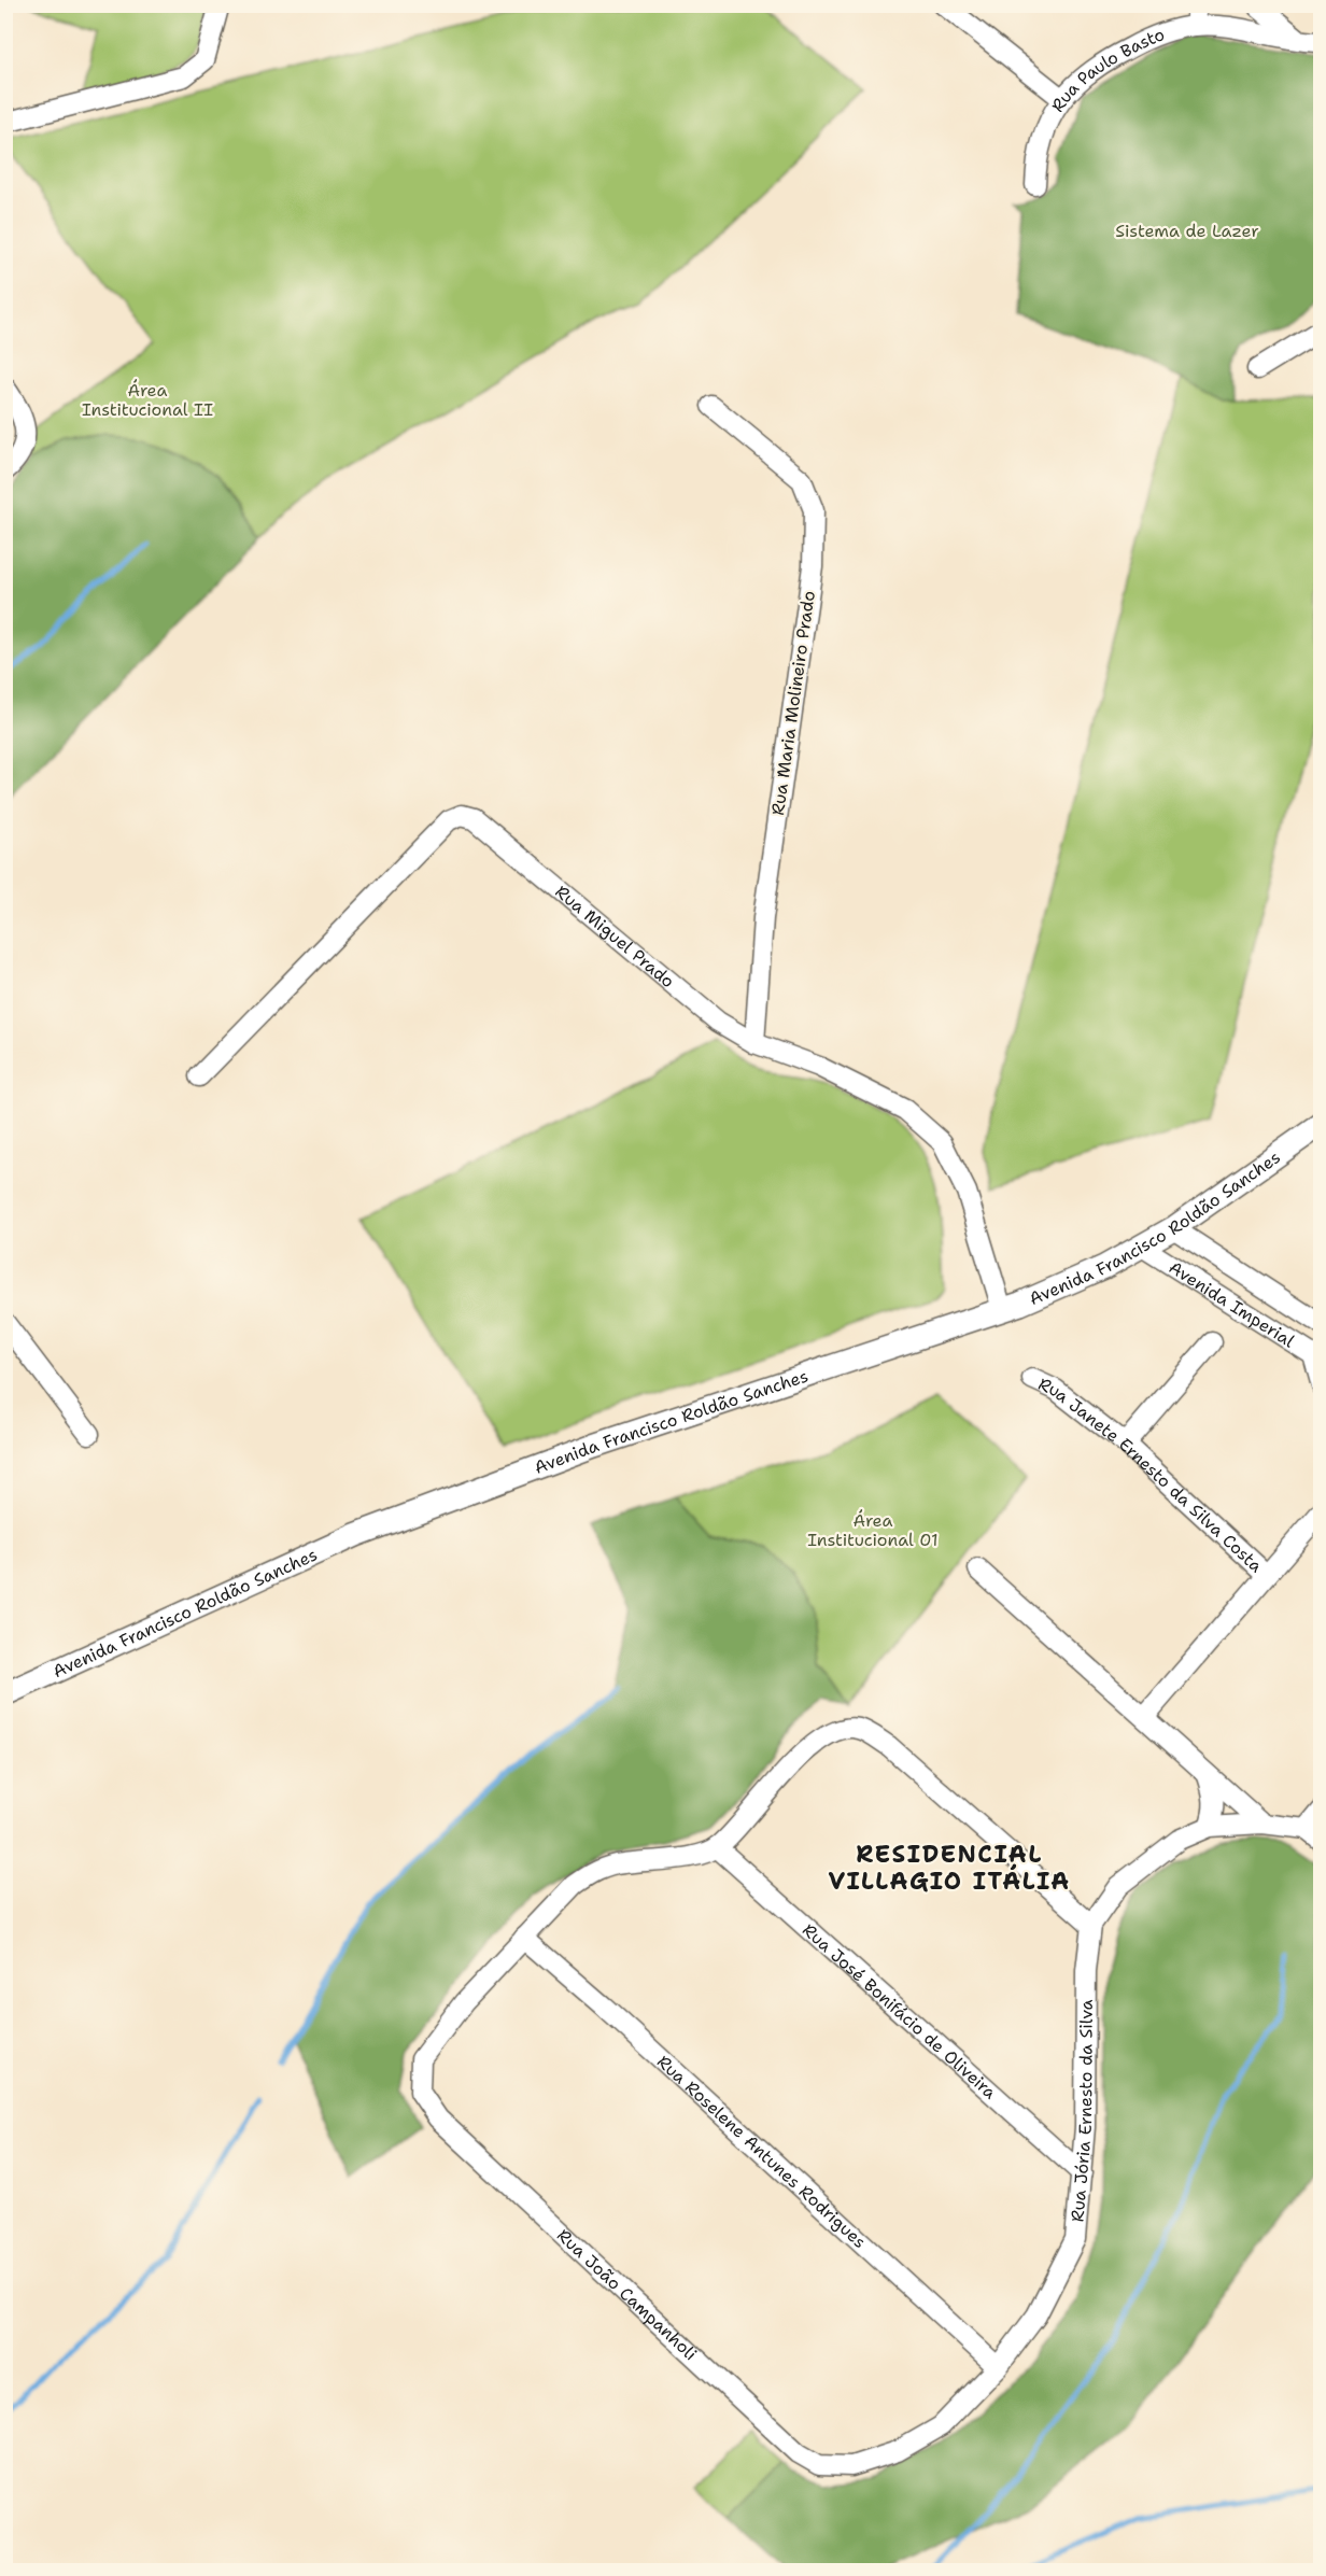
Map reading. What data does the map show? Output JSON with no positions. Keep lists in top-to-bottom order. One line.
{"streets":{"street":["Rua Paulo Basto","Rua Maria Molineiro Prado","Rua Miguel Prado","Avenida Francisco Roldão Sanches","Avenida Imperial","Rua Janete Ernesto da Silva Costa","Rua José Bonifácio de Oliveira","Rua Jória Ernesto da Silva","Rua Roselene Antunes Rodrigues","Rua João Campanholi"]},"crossings":[["Rua Maria Molineiro Prado","Rua Miguel Prado"],["Rua Miguel Prado","Avenida Francisco Roldão Sanches"],["Avenida Francisco Roldão Sanches","Avenida Imperial"],["Rua José Bonifácio de Oliveira","Rua Jória Ernesto da Silva"],["Rua Jória Ernesto da Silva","Rua Roselene Antunes Rodrigues"],["Rua Jória Ernesto da Silva","Rua João Campanholi"],["Rua Roselene Antunes Rodrigues","Rua João Campanholi"]],"districts":["RESIDENCIAL VILLAGIO ITÁLIA"],"parks":["Sistema de Lazer","Área Institucional II","Área Institucional 01"]}
